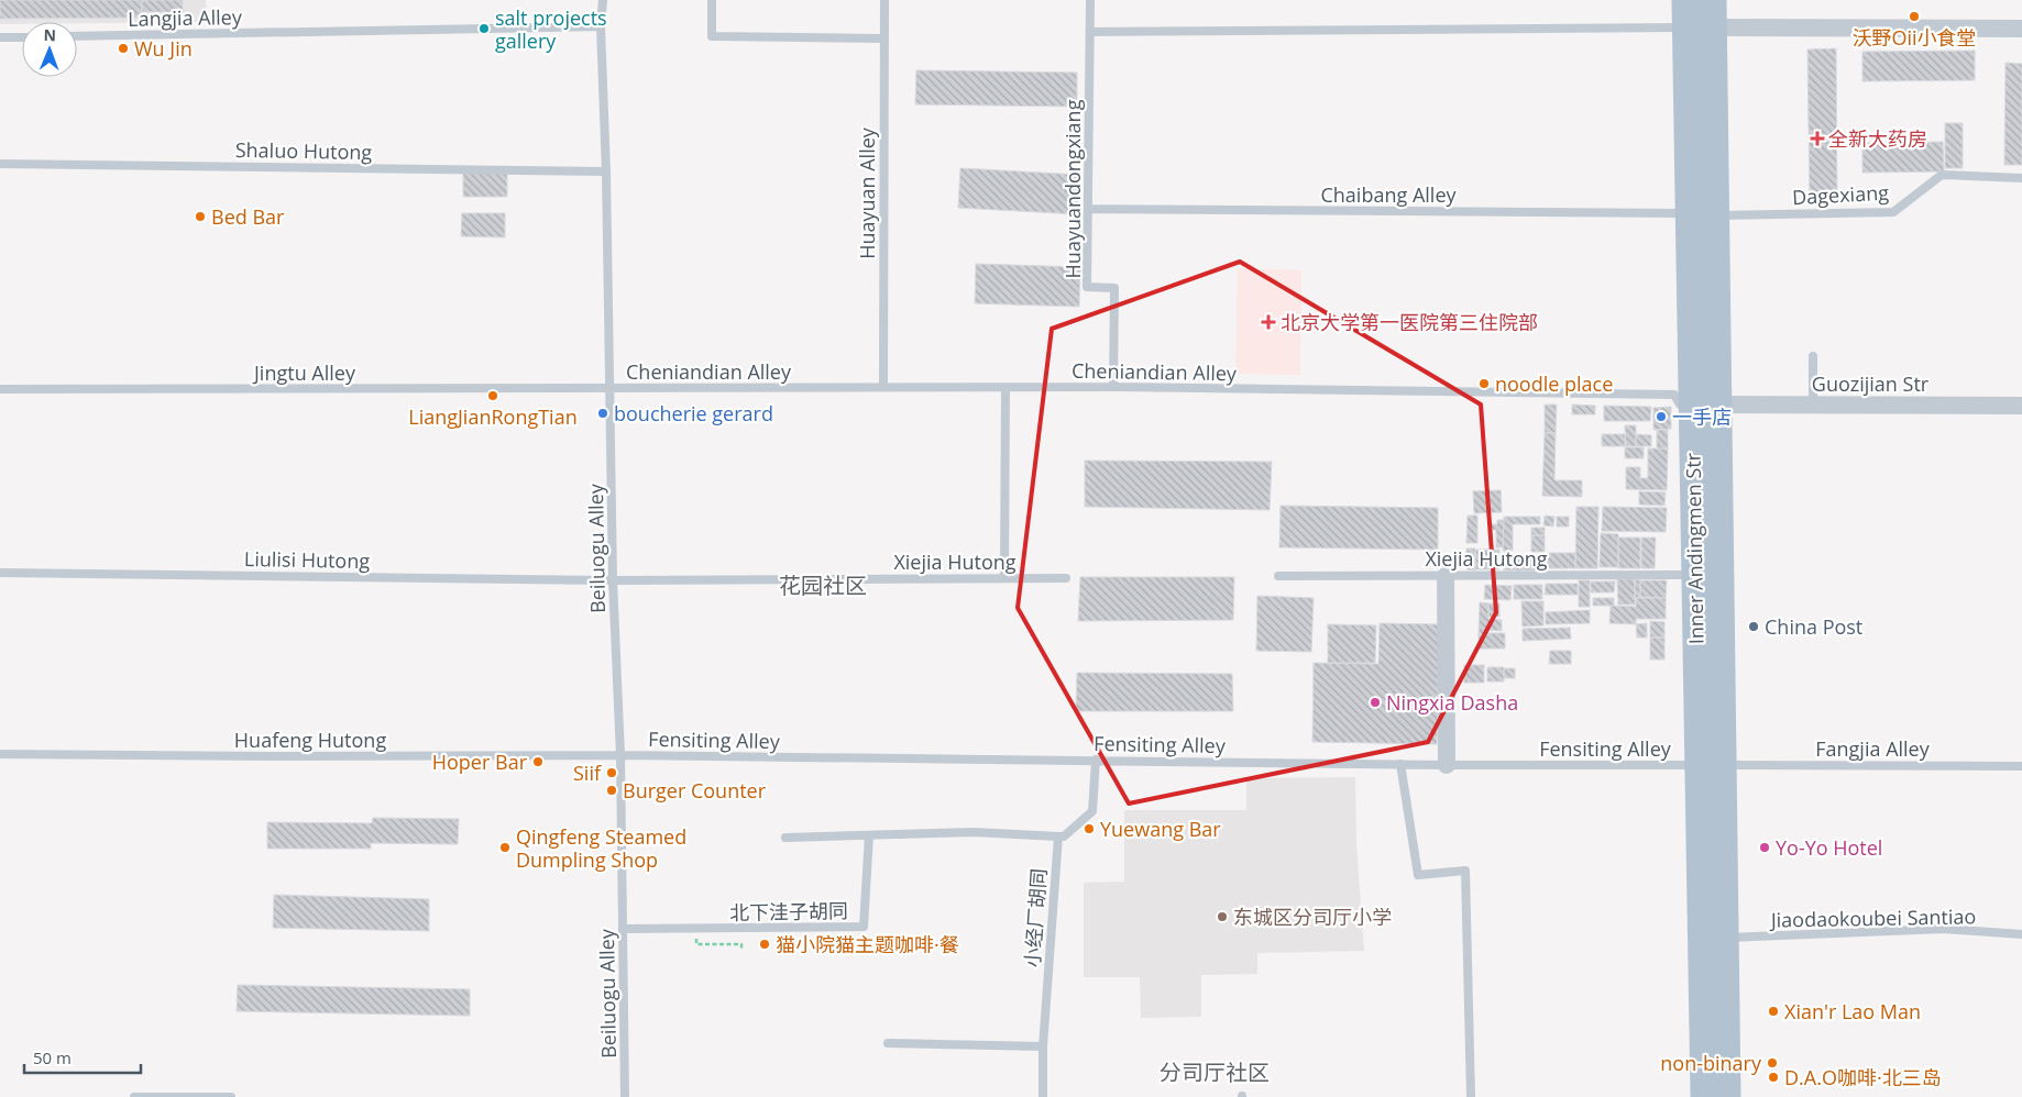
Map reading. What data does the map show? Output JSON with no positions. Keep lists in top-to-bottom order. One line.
{"streets":{"main road":["Inner Andingmen Str"],"street":["Guozijian Str"],"lane":["Langjia Alley","Shaluo Hutong","Huayuandongxiang","Huayuan Alley","Chaibang Alley","Dagexiang","Cheniandian Alley","Jingtu Alley","Beiluogu Alley","Xiejia Hutong","Liulisi Hutong","Huafeng Hutong","Fensiting Alley","Fangjia Alley","北下洼子胡同","小经厂胡同","Jiaodaokoubei Santiao"]},"crossings":[["Langjia Alley","Beiluogu Alley"],["Shaluo Hutong","Beiluogu Alley"],["Huayuandongxiang","Chaibang Alley"],["Huayuandongxiang","Cheniandian Alley"],["Huayuan Alley","Cheniandian Alley"],["Chaibang Alley","Dagexiang"],["Chaibang Alley","Inner Andingmen Str"],["Dagexiang","Inner Andingmen Str"],["Cheniandian Alley","Jingtu Alley"],["Cheniandian Alley","Guozijian Str"],["Cheniandian Alley","Beiluogu Alley"],["Cheniandian Alley","Inner Andingmen Str"],["Jingtu Alley","Beiluogu Alley"],["Guozijian Str","Inner Andingmen Str"],["Beiluogu Alley","Xiejia Hutong"],["Beiluogu Alley","Liulisi Hutong"],["Beiluogu Alley","Huafeng Hutong"],["Beiluogu Alley","Fensiting Alley"],["Beiluogu Alley","北下洼子胡同"],["Inner Andingmen Str","Xiejia Hutong"],["Inner Andingmen Str","Fensiting Alley"],["Inner Andingmen Str","Fangjia Alley"],["Inner Andingmen Str","Jiaodaokoubei Santiao"],["Xiejia Hutong","Liulisi Hutong"],["Huafeng Hutong","Fensiting Alley"],["Fensiting Alley","Fangjia Alley"]],"districts":["花园社区","分司厅社区"],"places":{"other":["沃野Oii小食堂","salt projects gallery","Wu Jin","Bed Bar","noodle place","LiangJianRongTian","boucherie gerard","一手店","China Post","Ningxia Dasha","Hoper Bar","Siif","Burger Counter","Yuewang Bar","Qingfeng Steamed Dumpling Shop","Yo-Yo Hotel","东城区分司厅小学","猫小院猫主题咖啡·餐","Xian'r Lao Man","non-binary","D.A.O咖啡·北三岛"],"health":["全新大药房","北京大学第一医院第三住院部"]},"scale_bar":"50 m","north":"top"}
